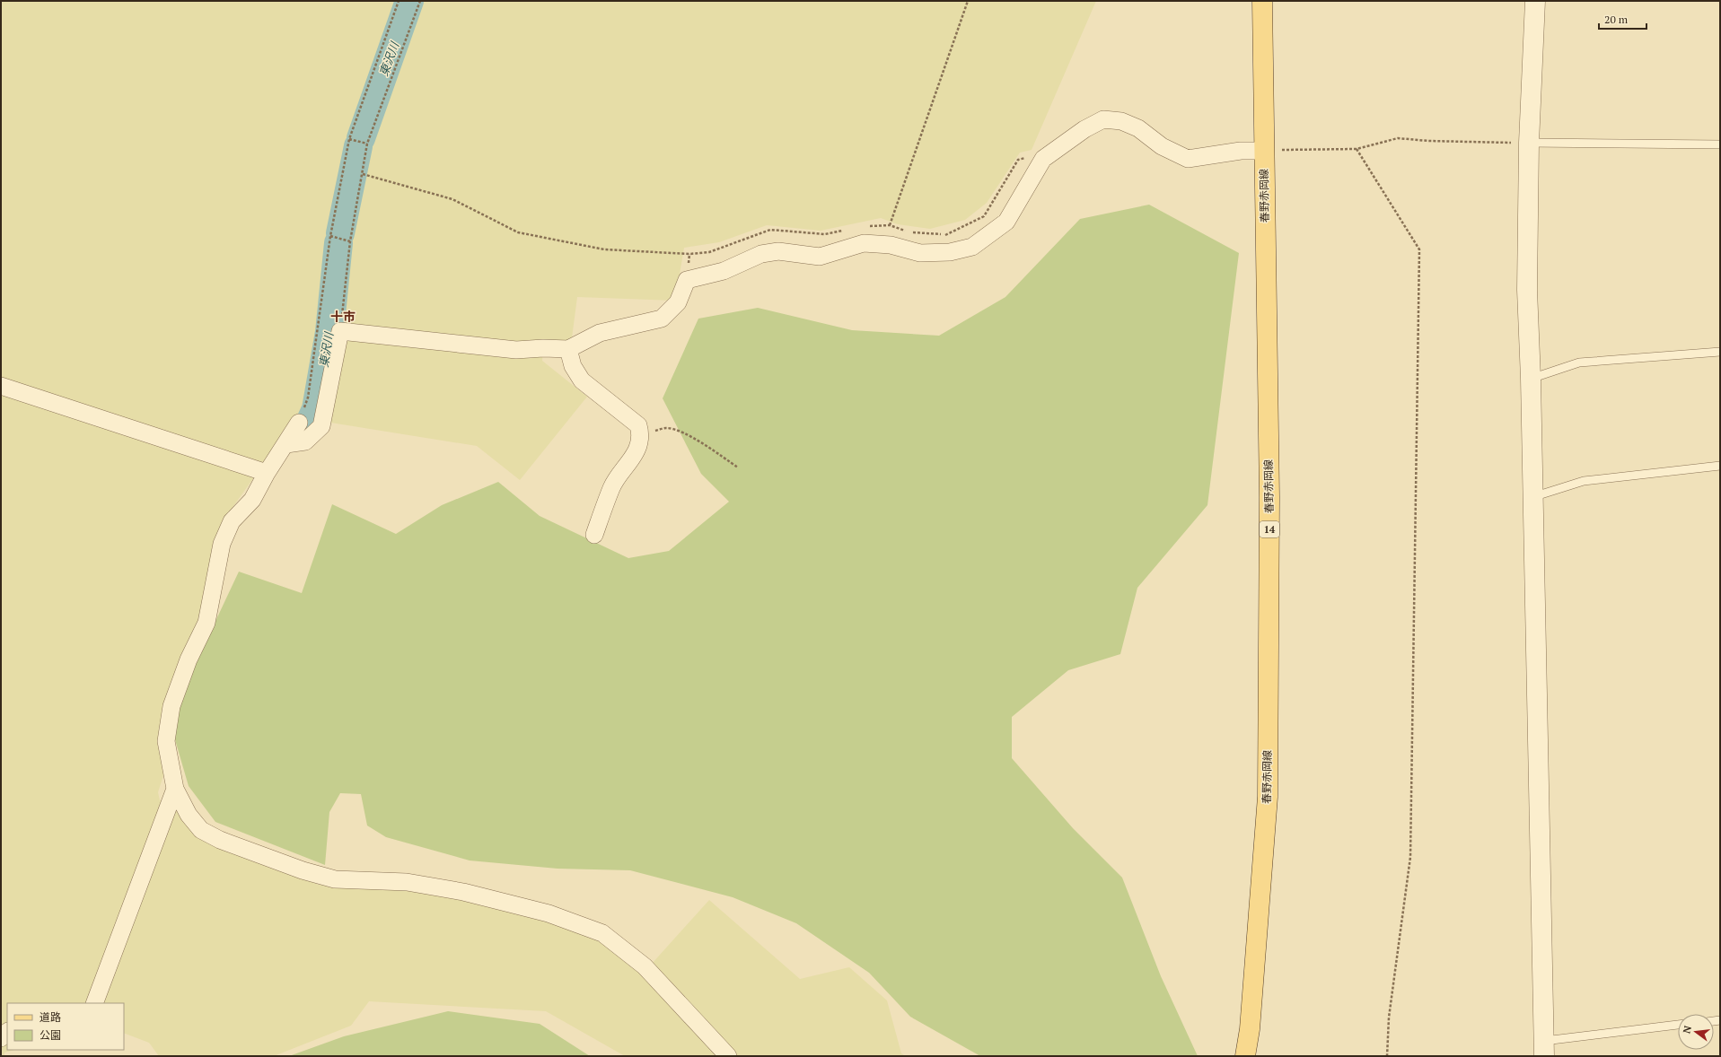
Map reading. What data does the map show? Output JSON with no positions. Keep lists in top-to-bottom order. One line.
{"streets":{"main road":["春野赤岡線","14"]},"districts":["十市"],"water":["東沢川"],"legend":["道路","公園"],"scale_bar":"20 m","north":"left"}
